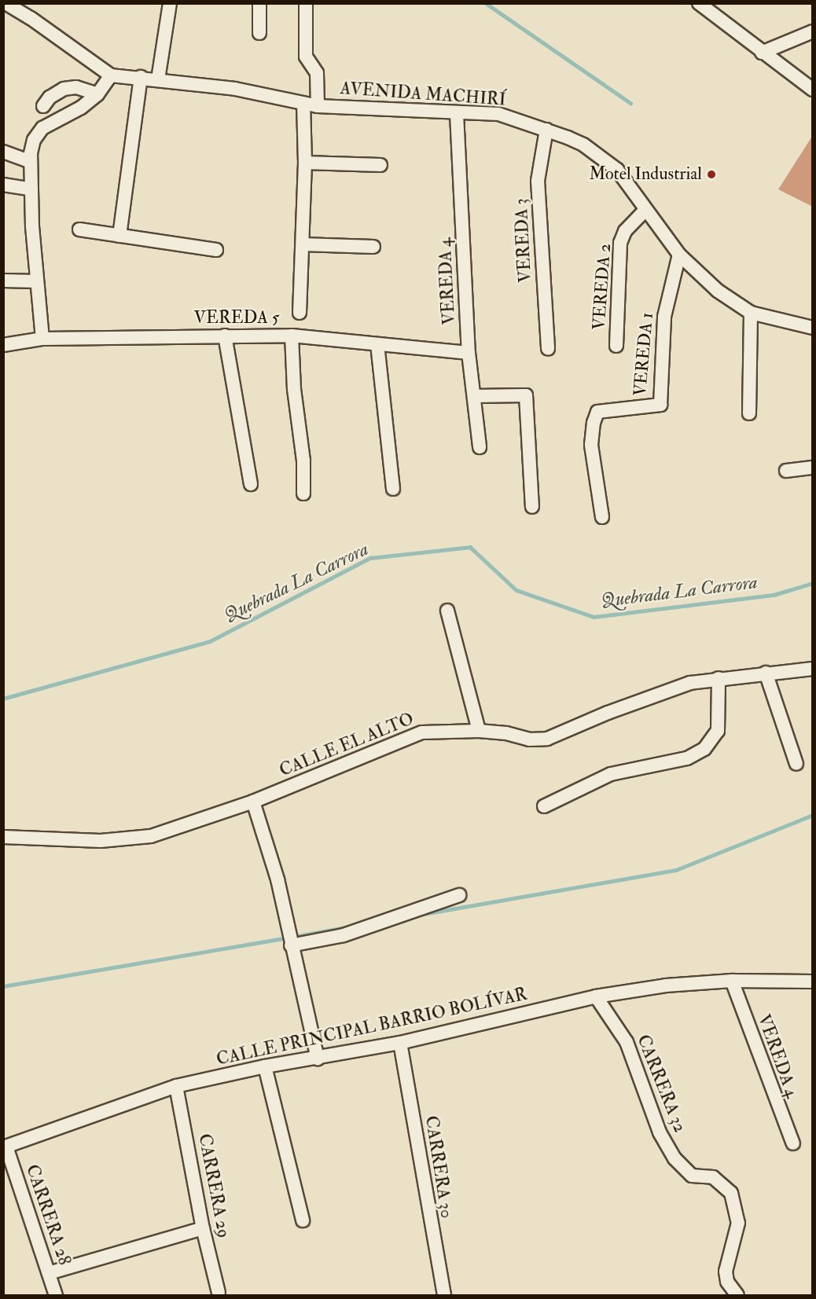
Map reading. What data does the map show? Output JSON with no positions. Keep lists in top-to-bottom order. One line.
{"streets":{"street":["AVENIDA MACHIRÍ","VEREDA 3","VEREDA 4","VEREDA 2","VEREDA 5","VEREDA 1","CALLE EL ALTO","CALLE PRINCIPAL BARRIO BOLÍVAR","CARRERA 32","CARRERA 30","CARRERA 29","CARRERA 28"]},"crossings":[["AVENIDA MACHIRÍ","VEREDA 3"],["AVENIDA MACHIRÍ","VEREDA 4"],["AVENIDA MACHIRÍ","VEREDA 2"],["AVENIDA MACHIRÍ","VEREDA 1"],["VEREDA 4","VEREDA 5"],["VEREDA 4","CALLE PRINCIPAL BARRIO BOLÍVAR"],["CALLE PRINCIPAL BARRIO BOLÍVAR","CARRERA 32"],["CALLE PRINCIPAL BARRIO BOLÍVAR","CARRERA 30"],["CALLE PRINCIPAL BARRIO BOLÍVAR","CARRERA 29"],["CALLE PRINCIPAL BARRIO BOLÍVAR","CARRERA 28"]],"water":["Quebrada La Carrora"],"places":["Motel Industrial"]}
